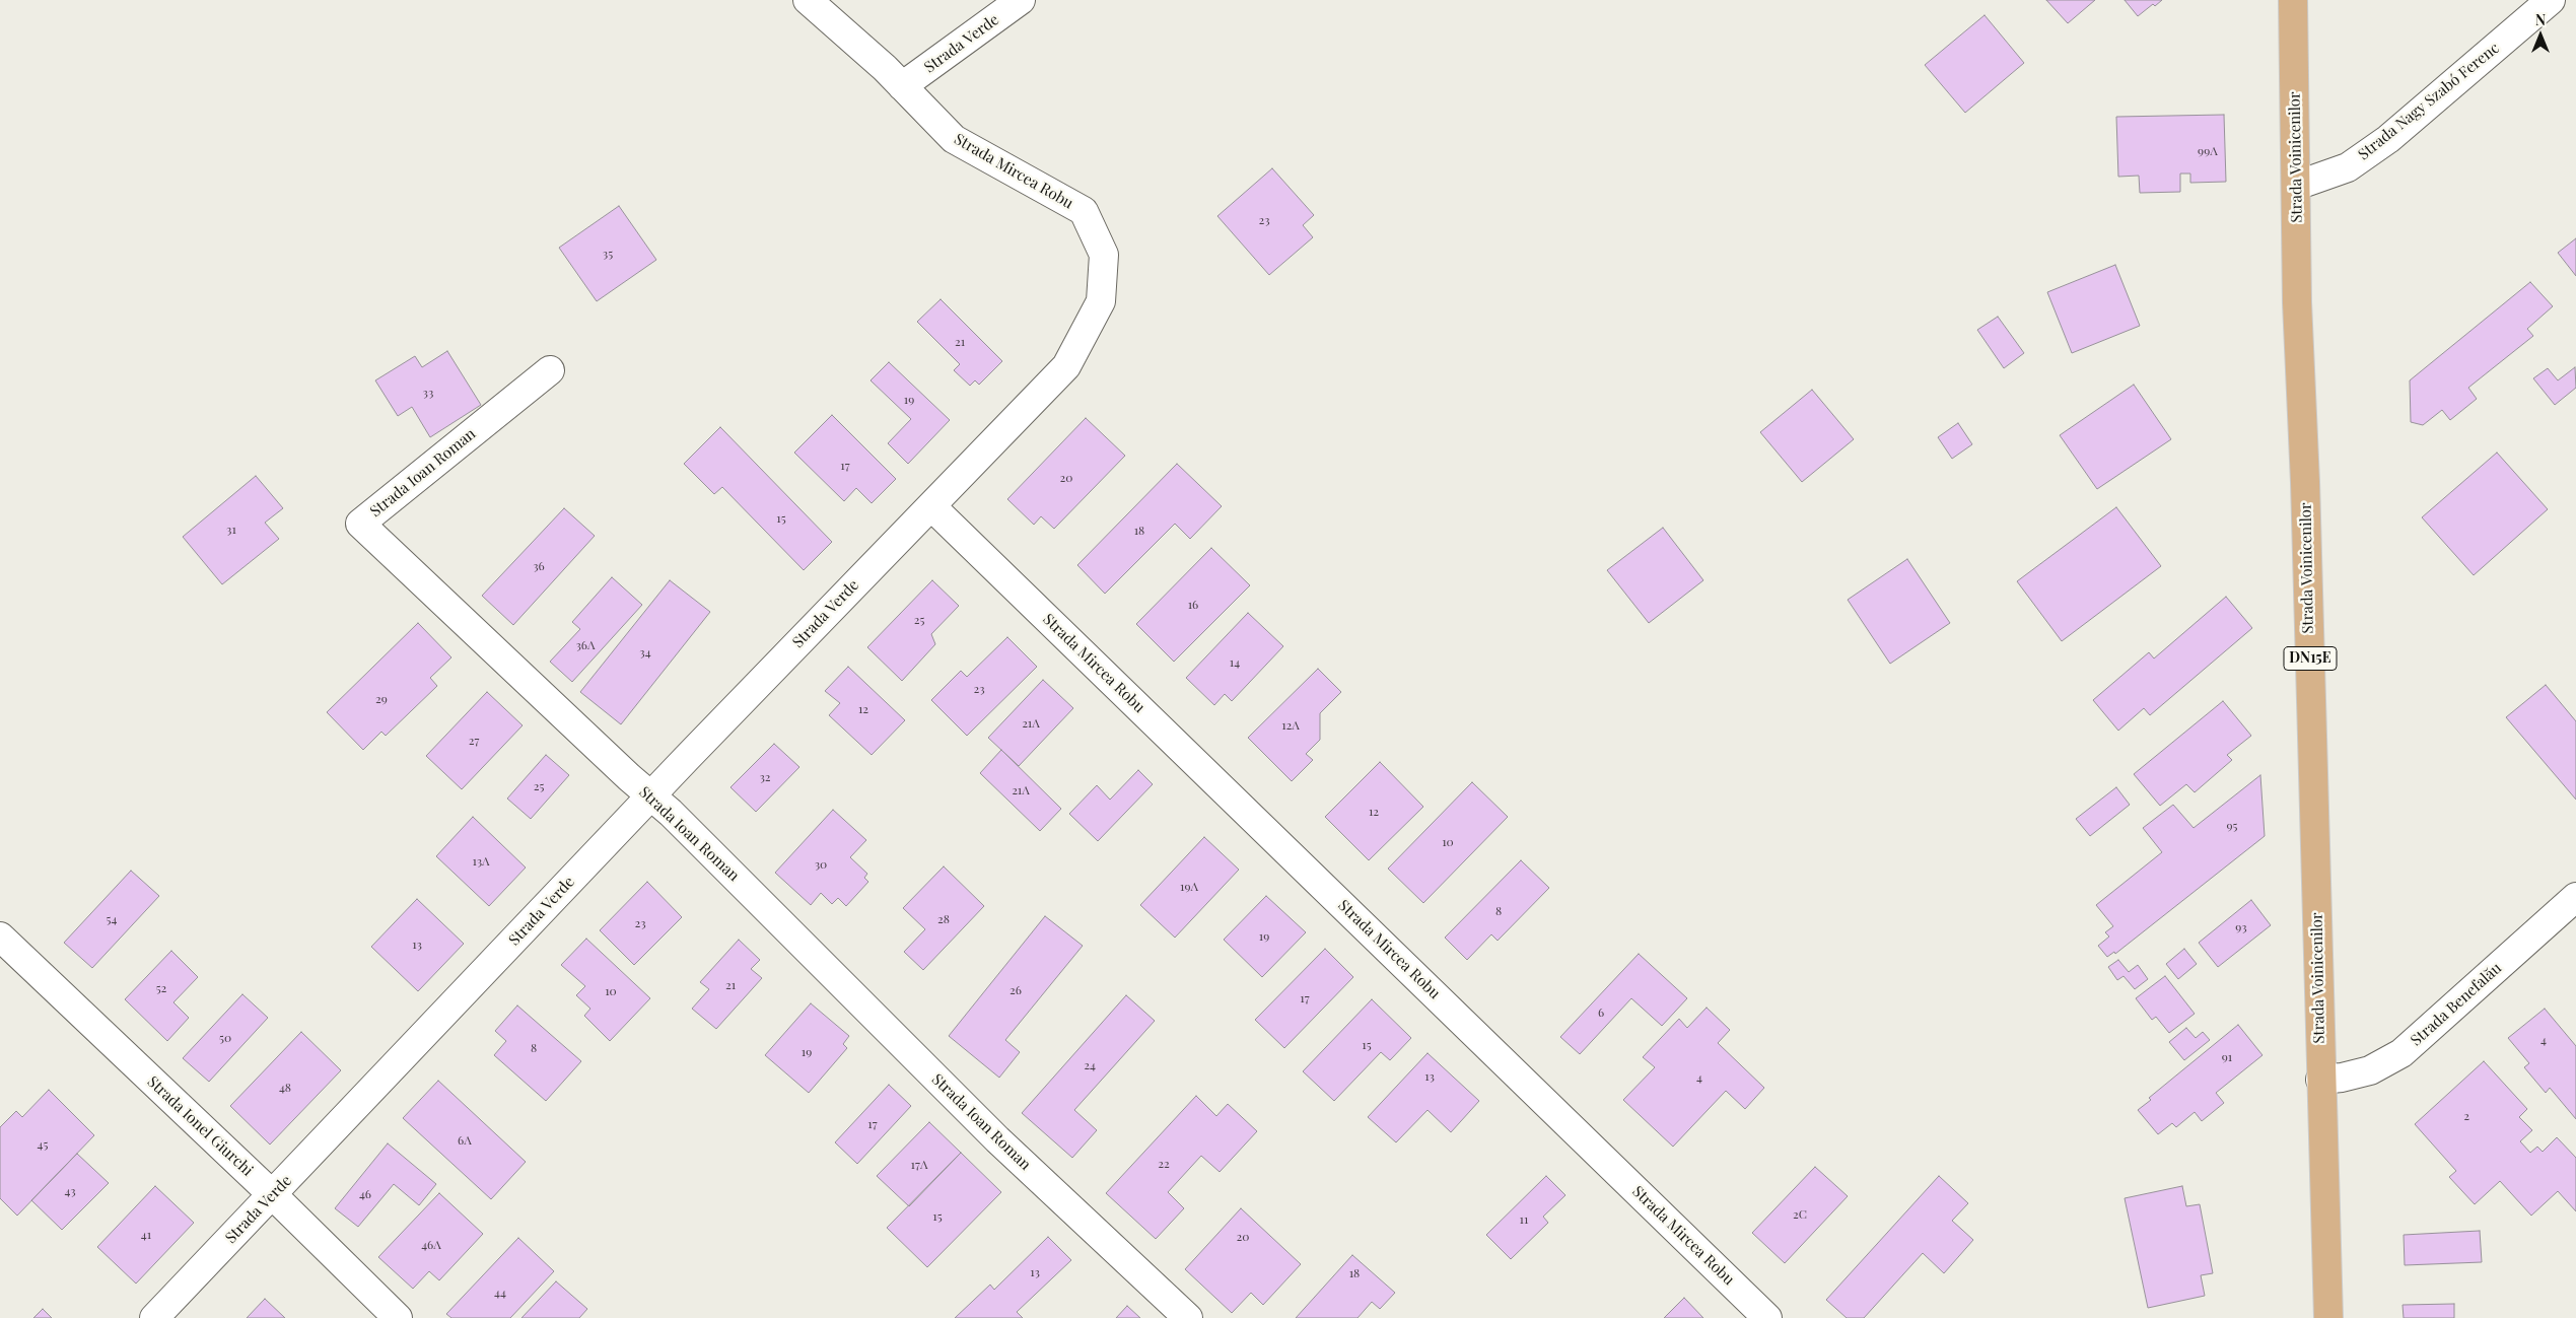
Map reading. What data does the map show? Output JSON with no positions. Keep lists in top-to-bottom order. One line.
{"streets":{"main road":["Strada Voinicenilor","DN15E"],"street":["Strada Verde","Strada Nagy Szabó Ferenc","Strada Mircea Robu","Strada Ioan Roman","Strada Benefalău","Strada Ionel Giurchi"]},"crossings":[["Strada Verde","Strada Mircea Robu"],["Strada Verde","Strada Ioan Roman"],["Strada Verde","Strada Ionel Giurchi"],["Strada Nagy Szabó Ferenc","Strada Voinicenilor"],["Strada Voinicenilor","Strada Benefalău"]],"house_numbers":["99A","23","35","21","33","19","17","20","15","31","18","36","16","25","36A","34","14","23","29","12","21A","12A","27","32","25","21A","12","95","10","13A","30","19A","8","54","28","23","93","19","13","21","52","26","10","17","6","50","4","15","8","19","91","24","13","4","48","2","17","6A","45","22","17A","43","46","2C","15","11","41","20","46A","13","18","44"],"north":"top"}
